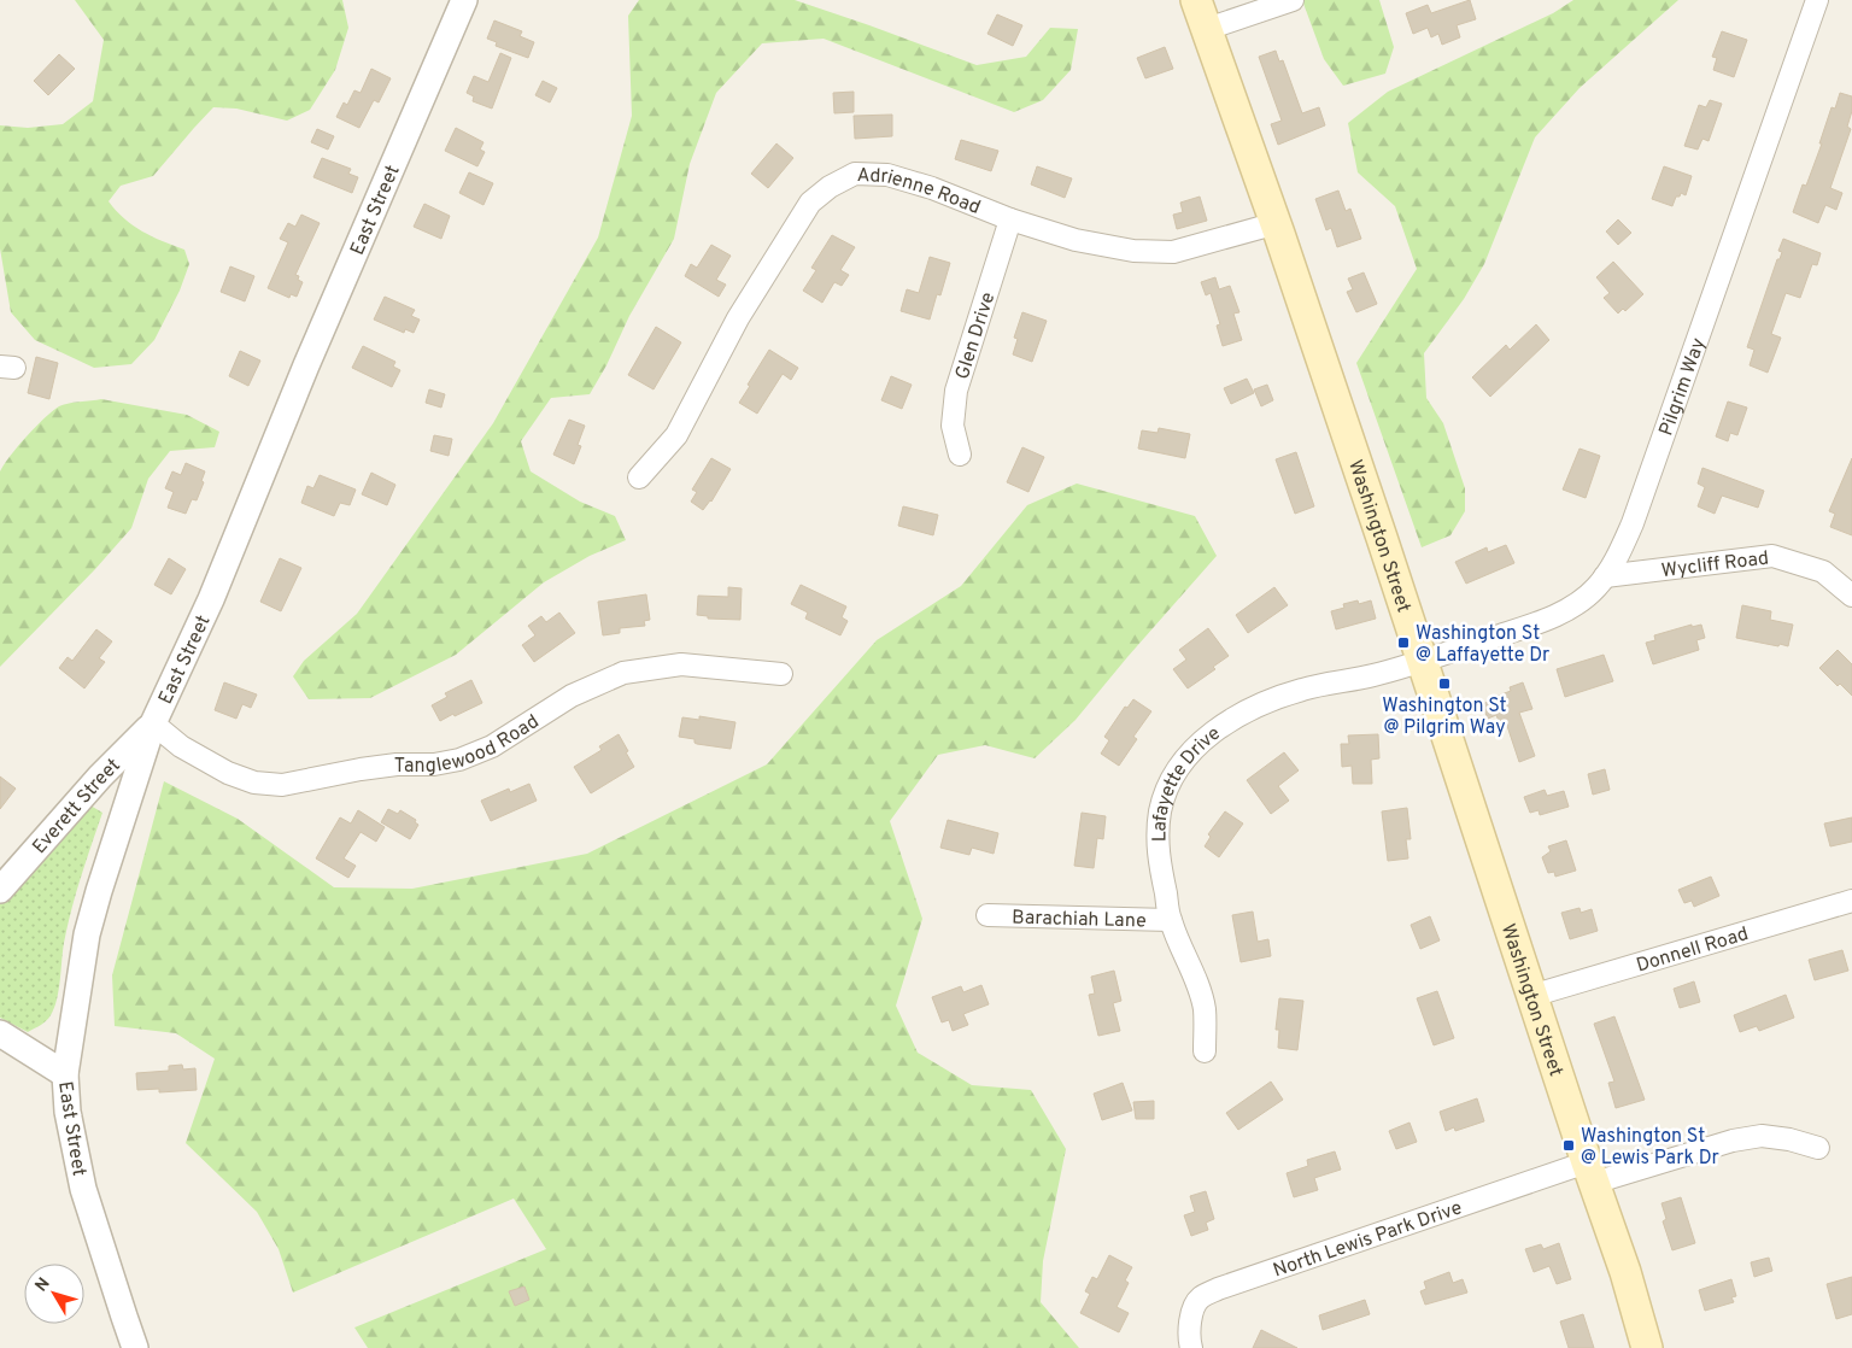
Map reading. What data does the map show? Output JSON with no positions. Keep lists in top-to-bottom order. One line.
{"streets":{"main road":["Washington Street"],"street":["Adrienne Road","East Street","Glen Drive","Pilgrim Way","Wycliff Road","Tanglewood Road","Lafayette Drive","Everett Street","Barachiah Lane","Donnell Road","North Lewis Park Drive"]},"crossings":[["Adrienne Road","Glen Drive"],["Adrienne Road","Washington Street"],["East Street","Tanglewood Road"],["East Street","Everett Street"],["Pilgrim Way","Washington Street"],["Pilgrim Way","Wycliff Road"],["Pilgrim Way","Lafayette Drive"],["Washington Street","Lafayette Drive"],["Washington Street","Donnell Road"],["Washington Street","North Lewis Park Drive"],["Tanglewood Road","Everett Street"],["Lafayette Drive","Barachiah Lane"]],"places":{"transit":["Washington St @ Laffayette Dr","Washington St @ Pilgrim Way","Washington St @ Lewis Park Dr"]},"north":"top left"}
